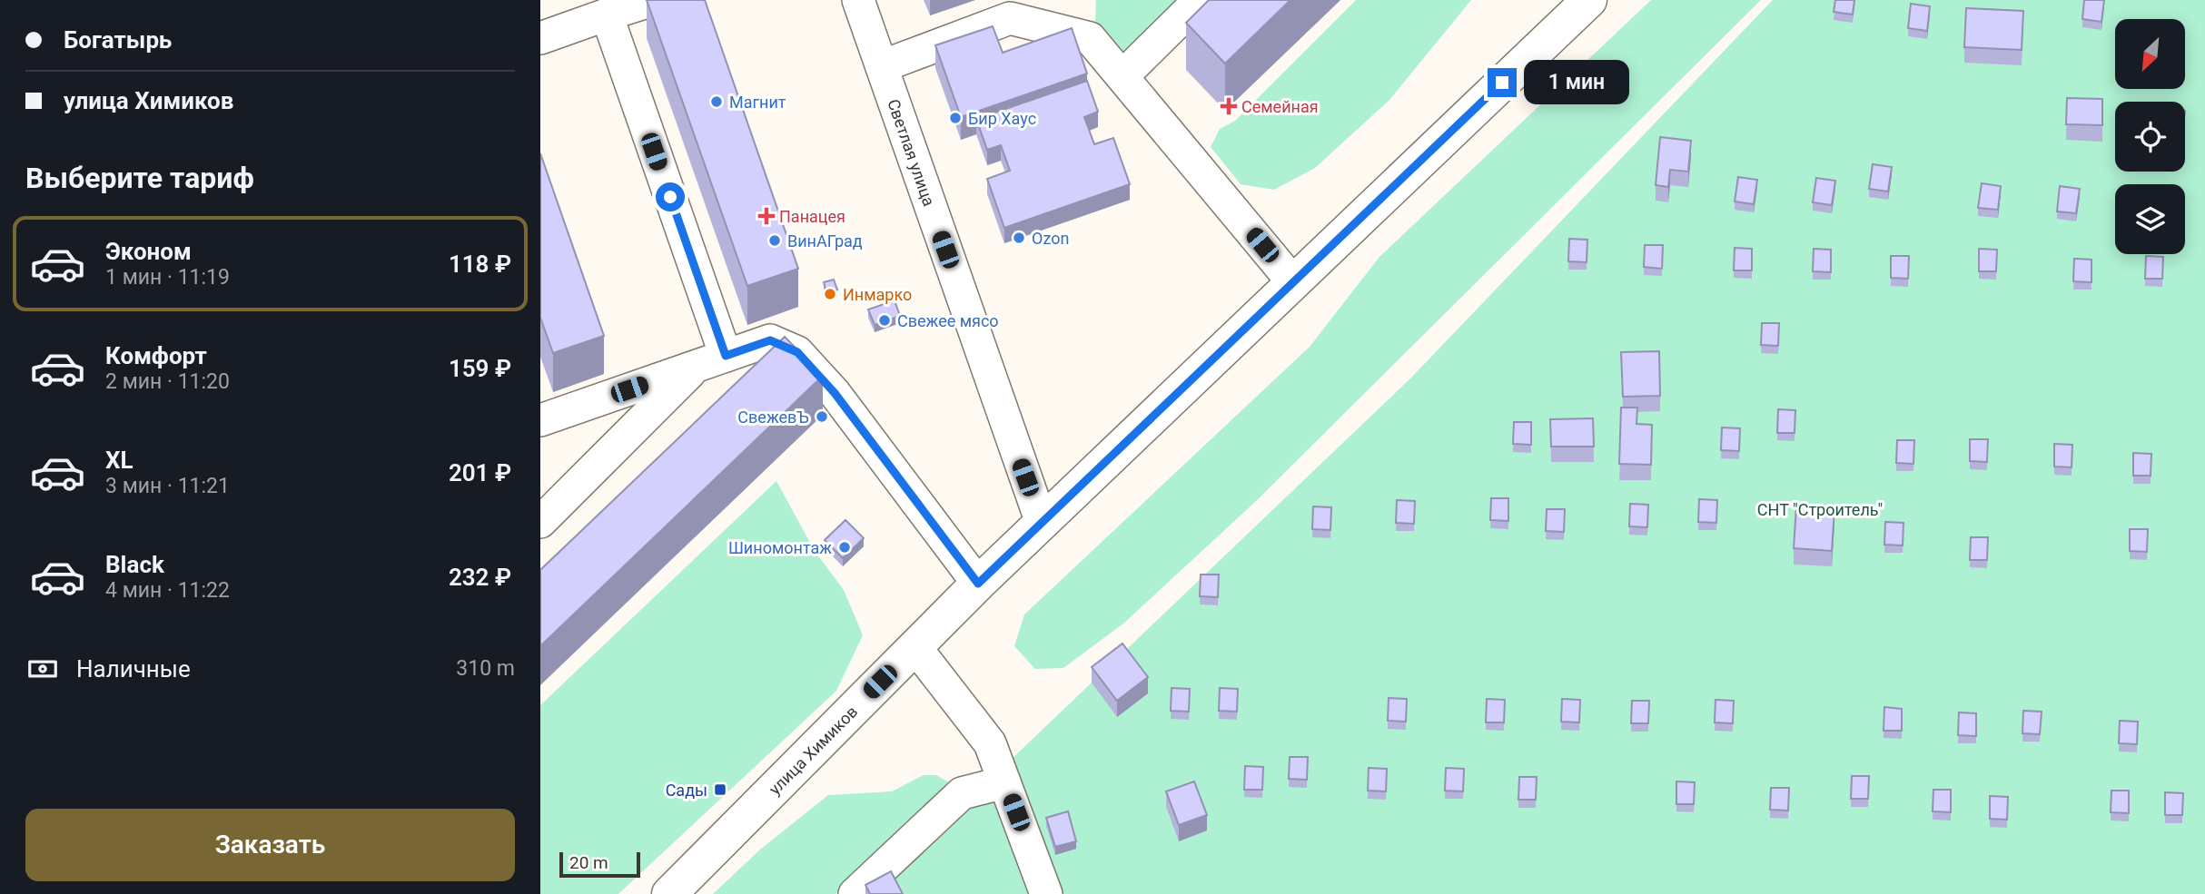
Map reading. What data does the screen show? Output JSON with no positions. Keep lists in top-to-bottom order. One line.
{"streets":{"main road":["улица Химиков"],"street":["Светлая улица"]},"crossings":[["Светлая улица","улица Химиков"]],"parks":["СНТ \"Строитель\""],"places":{"other":["Магнит","Бир Хаус","Ozon","ВинАГрад","Инмарко","Свежее мясо","СвежевЪ","Шиномонтаж"],"health":["Семейная","Панацея"],"transit":["Сады"]},"scale_bar":"20 m","north":"bottom left","page":{"banner":["Богатырь","улица Химиков"],"bubble":"1 мин","heading":"Выберите тариф","list":[{"name":"Эконом","note":"1 мин · 11:19","value":"118 ₽"},{"name":"Комфорт","note":"2 мин · 11:20","value":"159 ₽"},{"name":"XL","note":"3 мин · 11:21","value":"201 ₽"},{"name":"Black","note":"4 мин · 11:22","value":"232 ₽"}],"pay":["Наличные","310 m"],"buttons":"Заказать","scale":"20 m"}}
